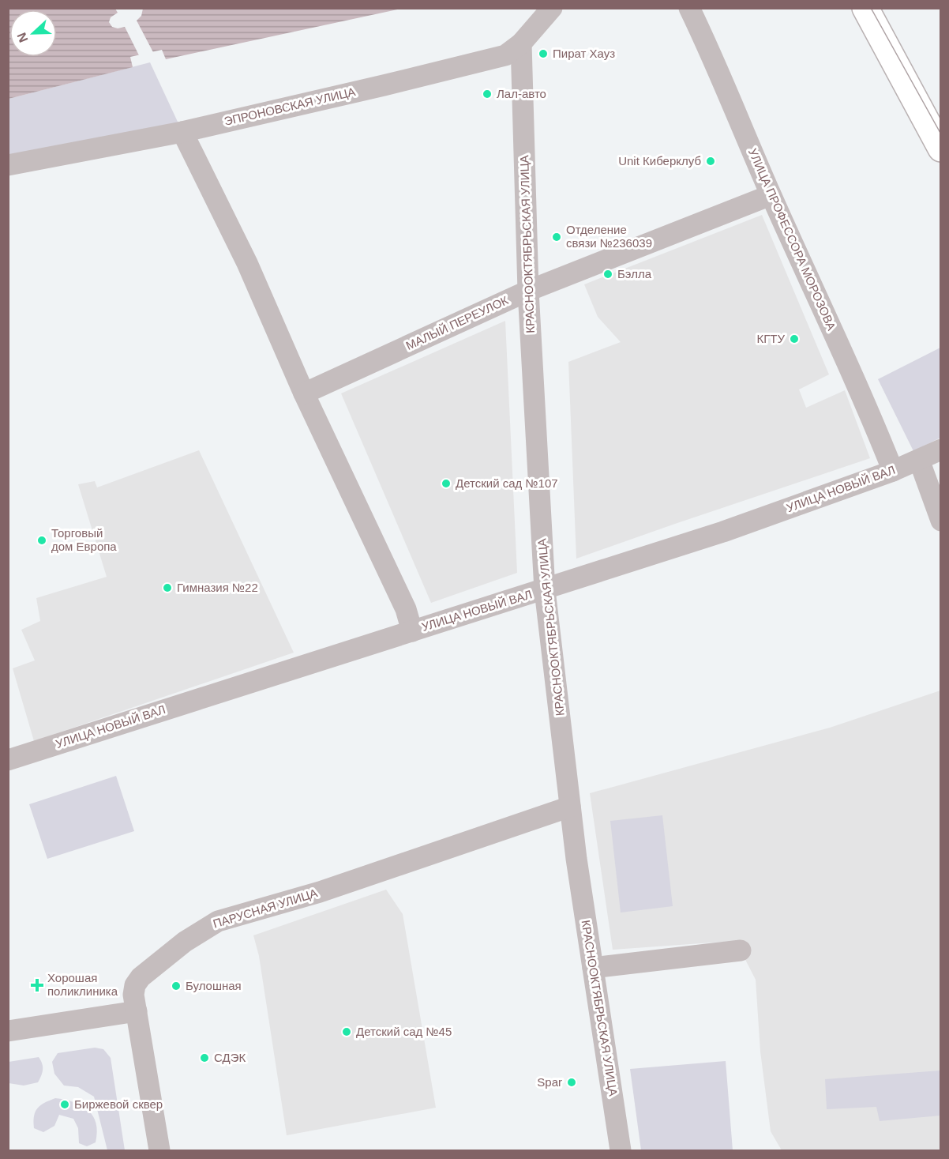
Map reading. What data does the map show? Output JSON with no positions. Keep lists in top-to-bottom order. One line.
{"streets":{"street":["ЭПРОНОВСКАЯ УЛИЦА","УЛИЦА ПРОФЕССОРА МОРОЗОВА","КРАСНООКТЯБРЬСКАЯ УЛИЦА","МАЛЫЙ ПЕРЕУЛОК","УЛИЦА НОВЫЙ ВАЛ","ПАРУСНАЯ УЛИЦА"]},"crossings":[["ЭПРОНОВСКАЯ УЛИЦА","КРАСНООКТЯБРЬСКАЯ УЛИЦА"],["УЛИЦА ПРОФЕССОРА МОРОЗОВА","МАЛЫЙ ПЕРЕУЛОК"],["УЛИЦА ПРОФЕССОРА МОРОЗОВА","УЛИЦА НОВЫЙ ВАЛ"],["КРАСНООКТЯБРЬСКАЯ УЛИЦА","МАЛЫЙ ПЕРЕУЛОК"],["КРАСНООКТЯБРЬСКАЯ УЛИЦА","УЛИЦА НОВЫЙ ВАЛ"],["КРАСНООКТЯБРЬСКАЯ УЛИЦА","ПАРУСНАЯ УЛИЦА"]],"places":{"other":["Пират Хауз","Лал-авто","Unit Киберклуб","Отделение связи №236039","Бэлла","КГТУ","Детский сад №107","Торговый дом Европа","Гимназия №22","Булошная","Детский сад №45","СДЭК","Spar","Биржевой сквер"],"health":["Хорошая поликлиника"]},"north":"left"}
